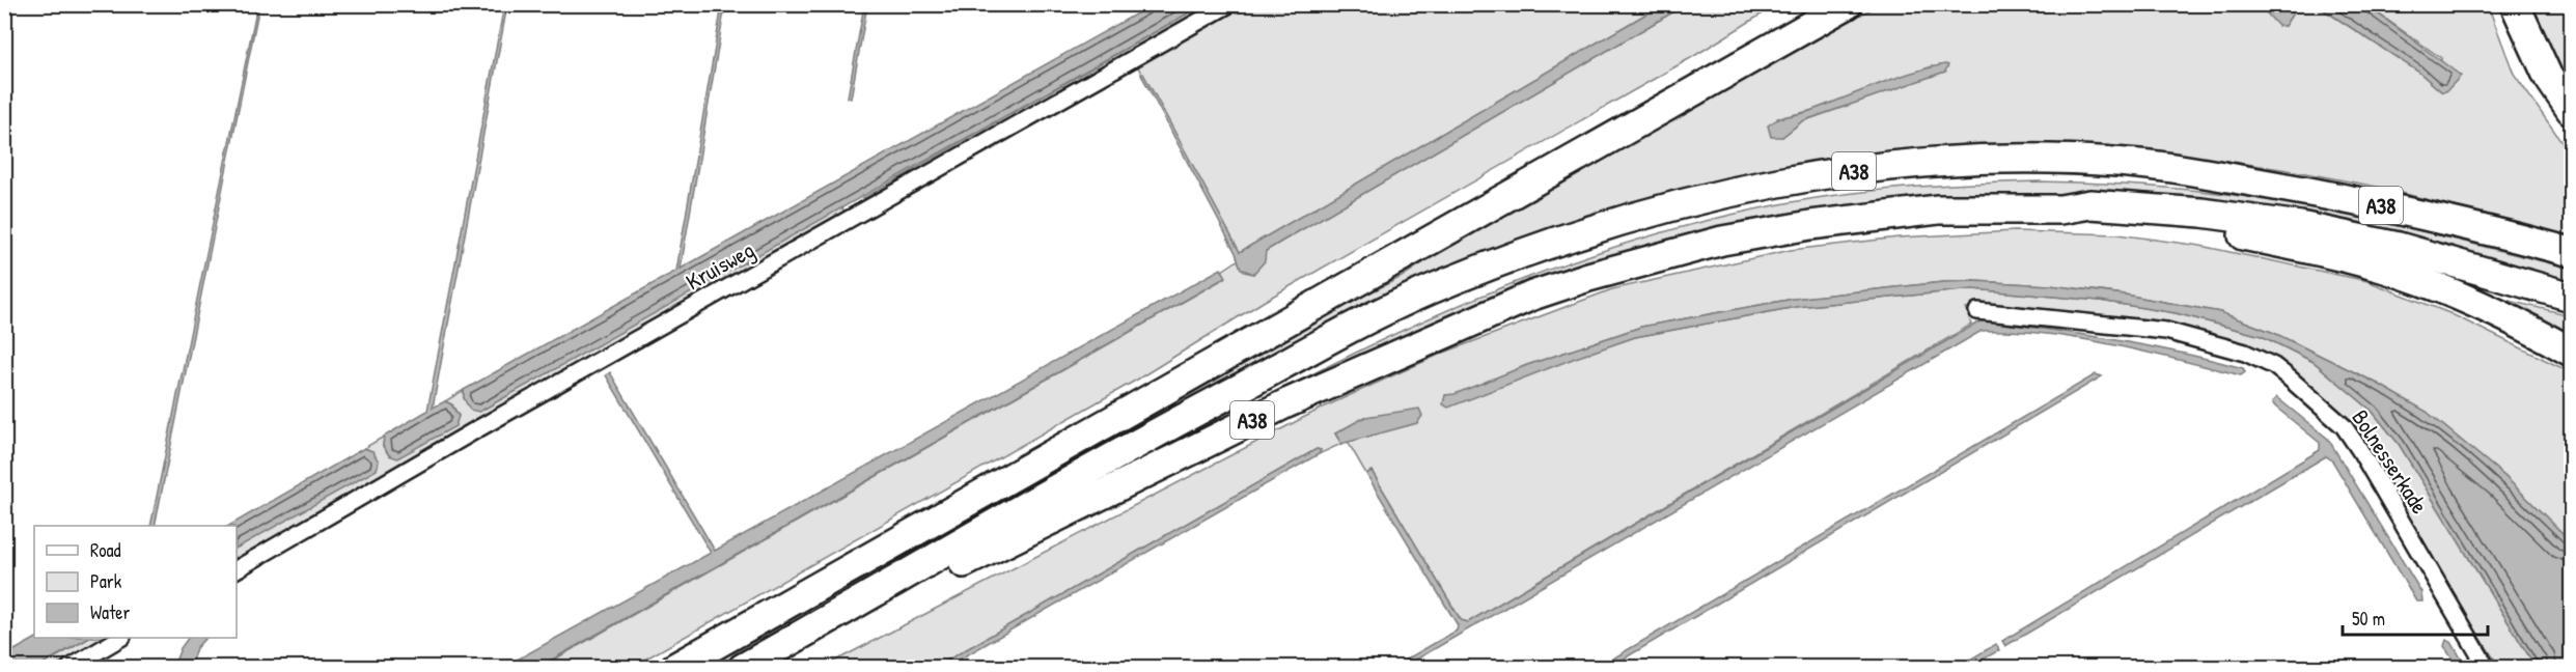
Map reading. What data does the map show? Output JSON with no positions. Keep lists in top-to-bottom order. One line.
{"streets":{"highway":["A38"],"street":["Kruisweg","Bolnesserkade"]},"legend":["Road","Park","Water"],"scale_bar":"50 m"}
